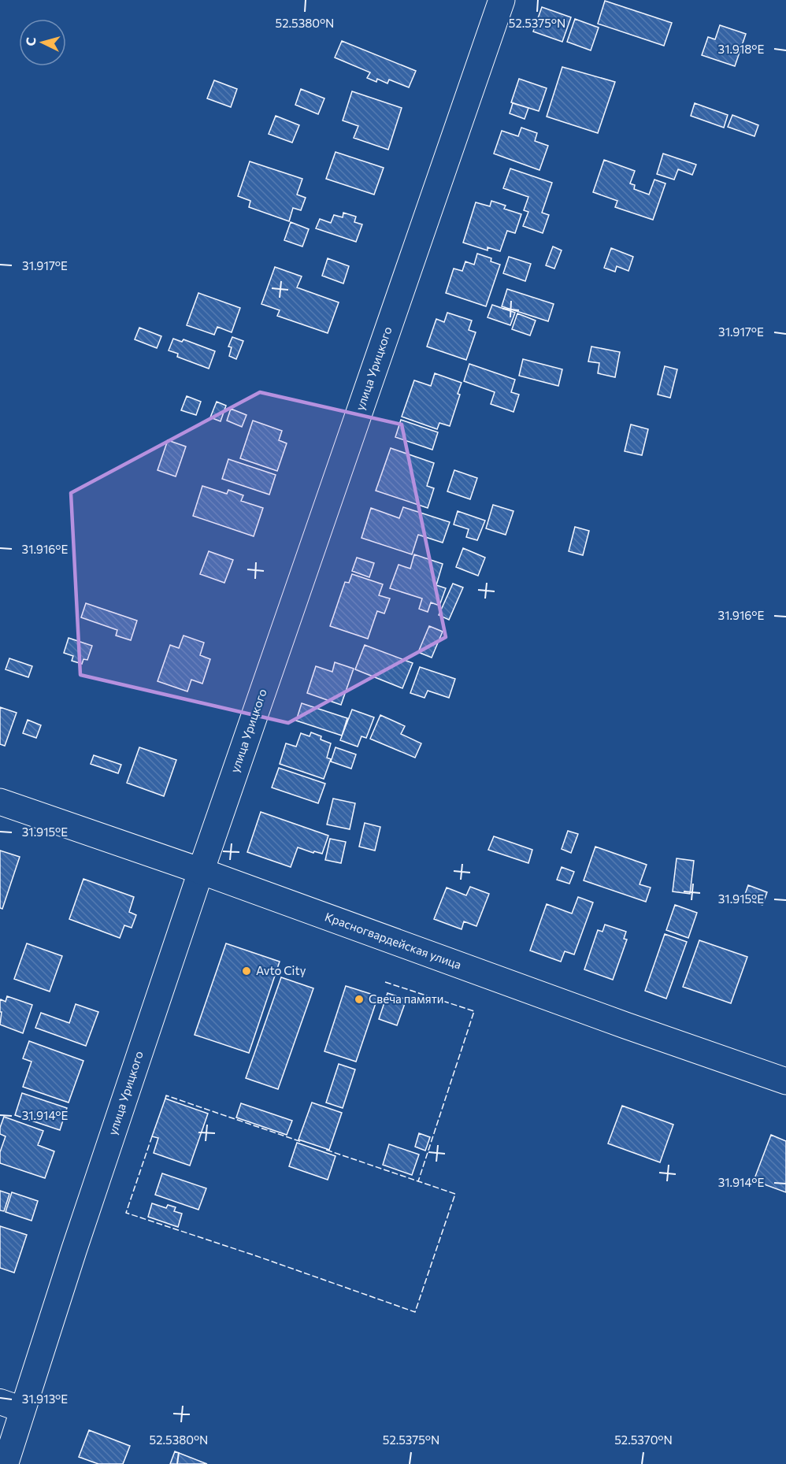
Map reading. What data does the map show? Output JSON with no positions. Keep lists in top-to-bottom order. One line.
{"streets":{"street":["улица Урицкого","Красногвардейская улица"]},"crossings":[["улица Урицкого","Красногвардейская улица"]],"places":["Avto City","Свеча памяти"],"north":"left","coordinates":["52.5380°N","52.5375°N","31.918°E","31.917°E","31.916°E","31.915°E","31.914°E","31.913°E","52.5370°N"]}
